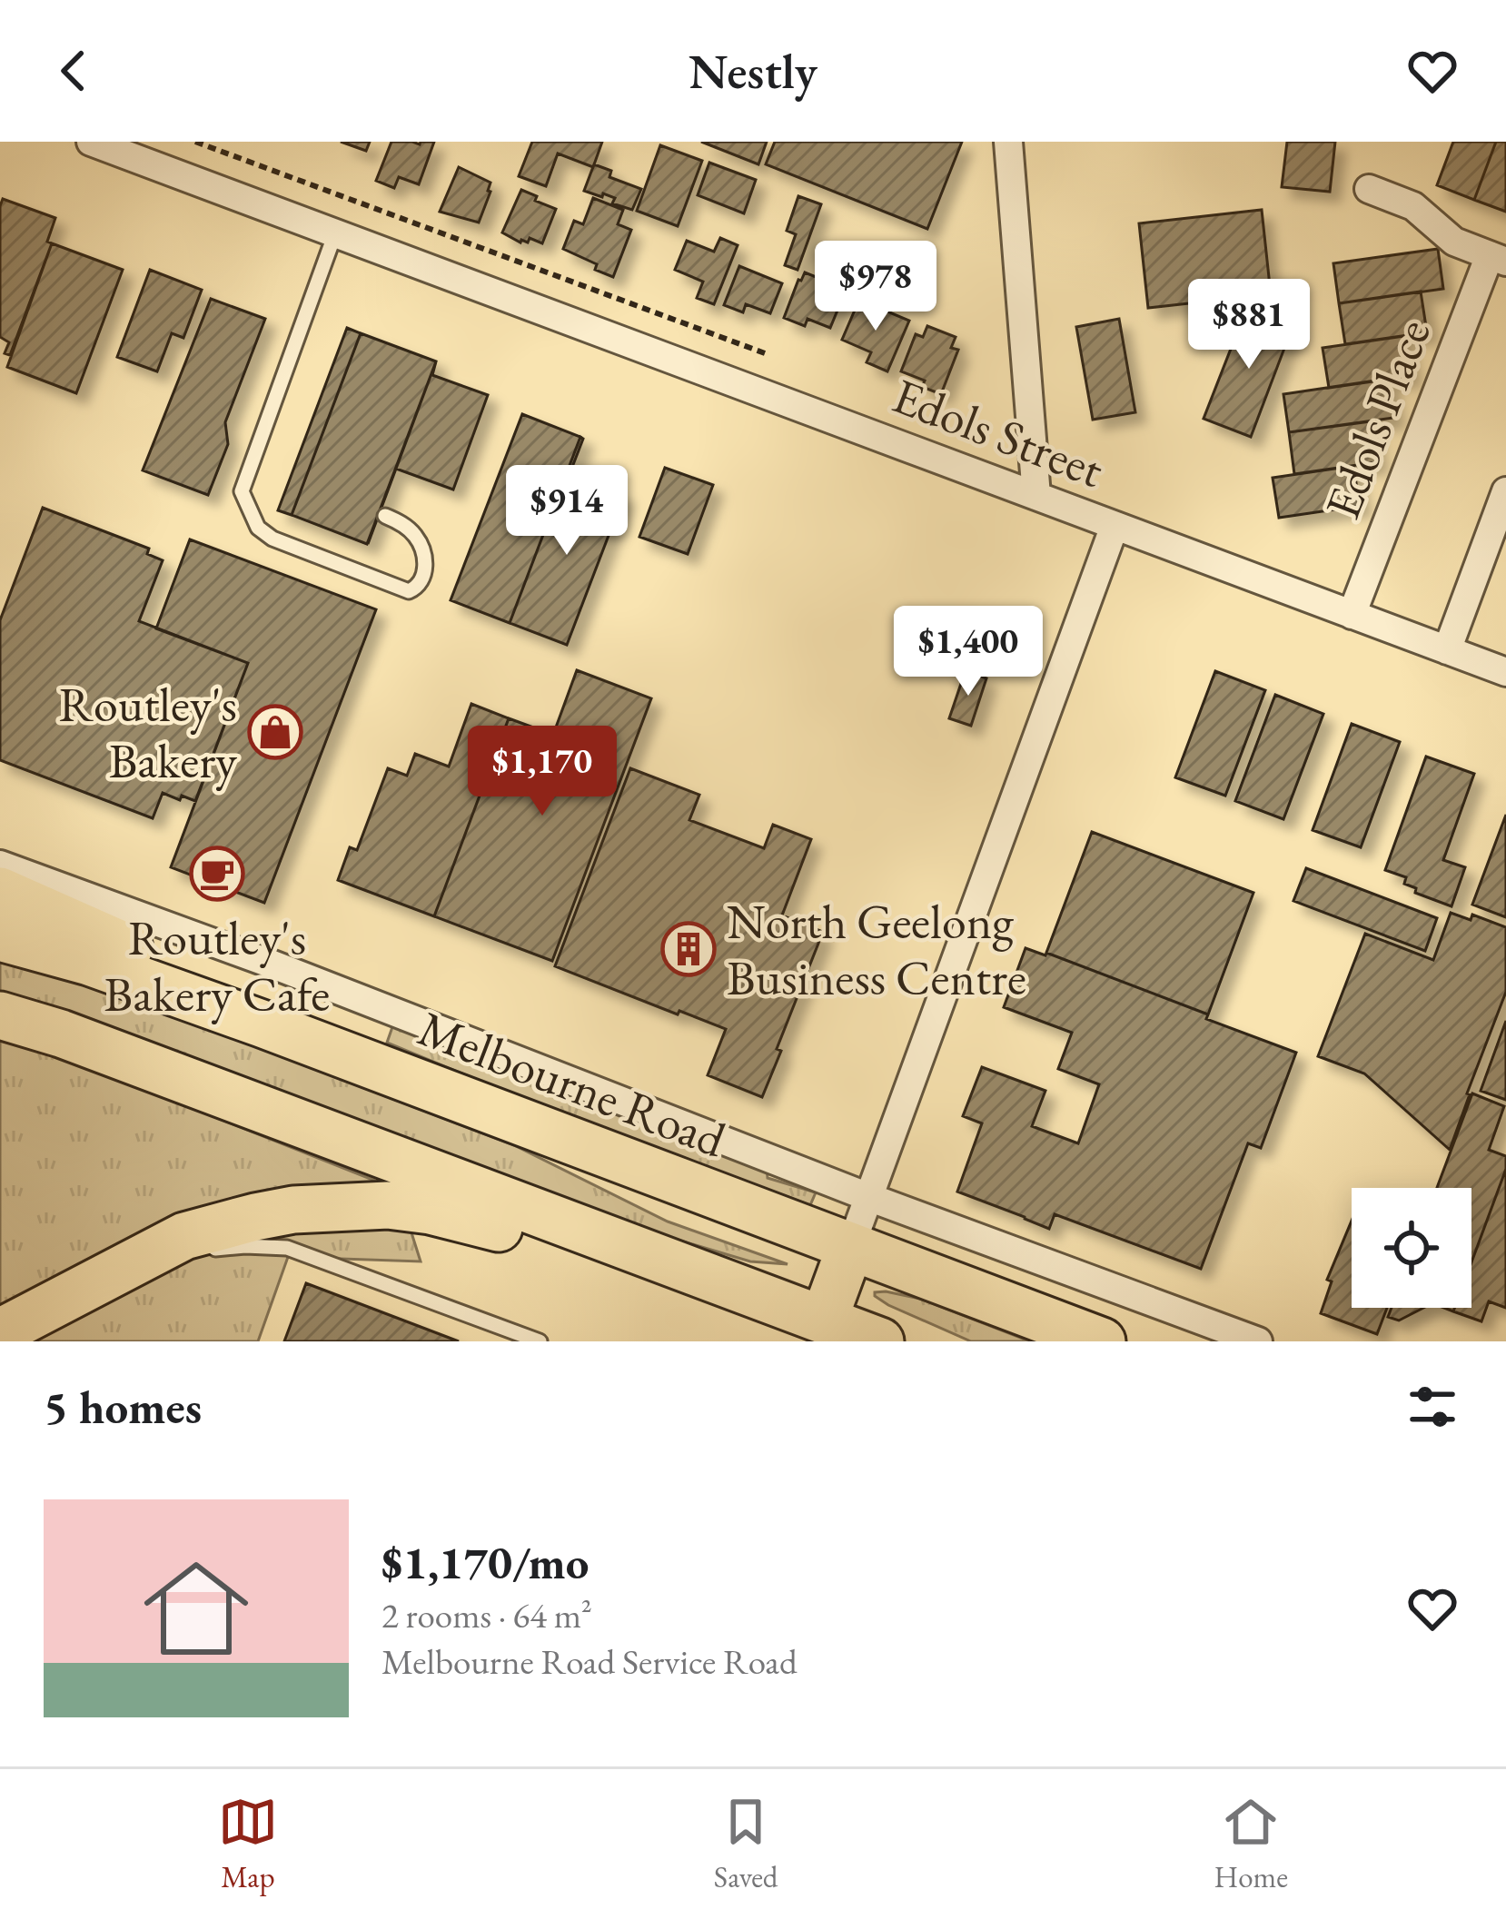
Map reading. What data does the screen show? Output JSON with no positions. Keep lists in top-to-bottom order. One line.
{"streets":{"highway":["Melbourne Road"],"street":["Edols Place","Edols Street"]},"crossings":[["Edols Place","Edols Street"]],"places":{"shop":["Routley's Bakery"],"cafe":["Routley's Bakery Cafe"],"building":["North Geelong Business Centre"]},"page":{"header":"Nestly","price":["$978","$881","$914","$1,400","$1,170"],"heading":"5 homes","list":[{"name":"$1,170/mo","note":"2 rooms · 64 m² · Melbourne Road Service Road"}],"tabs":["Map","Saved","Home"]}}
